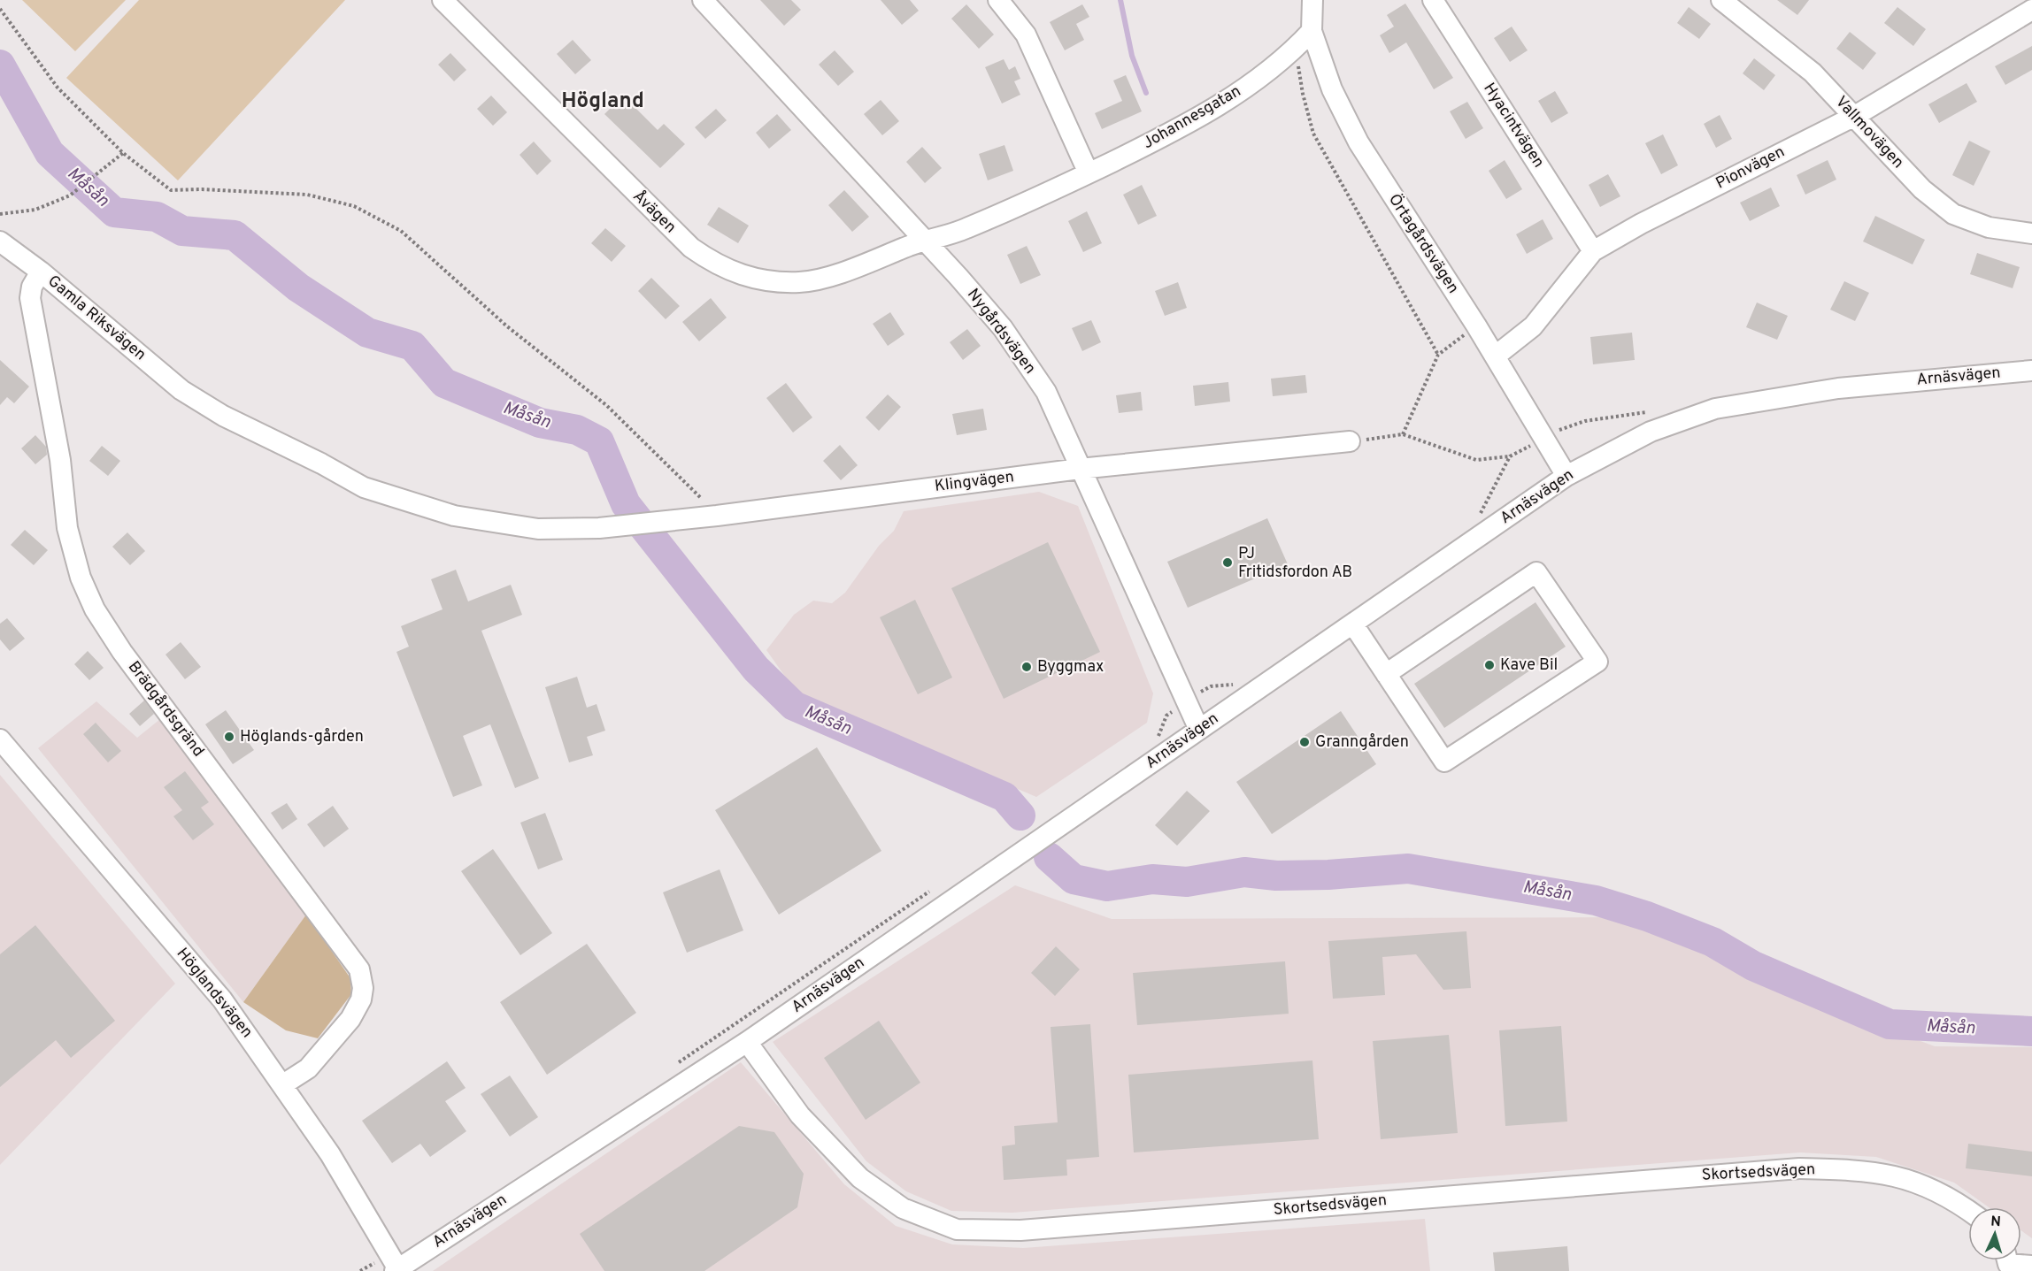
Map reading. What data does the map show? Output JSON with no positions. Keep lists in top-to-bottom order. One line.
{"streets":{"street":["Johannesgatan","Hyacintvägen","Vallmovägen","Pionvägen","Åvägen","Örtagårdsvägen","Gamla Riksvägen","Nygårdsvägen","Arnäsvägen","Klingvägen","Brädgårdsgränd","Höglandsvägen","Skortsedsvägen"]},"crossings":[["Johannesgatan","Åvägen"],["Johannesgatan","Örtagårdsvägen"],["Johannesgatan","Nygårdsvägen"],["Hyacintvägen","Pionvägen"],["Vallmovägen","Pionvägen"],["Pionvägen","Örtagårdsvägen"],["Åvägen","Nygårdsvägen"],["Örtagårdsvägen","Arnäsvägen"],["Gamla Riksvägen","Klingvägen"],["Gamla Riksvägen","Brädgårdsgränd"],["Nygårdsvägen","Arnäsvägen"],["Nygårdsvägen","Klingvägen"],["Arnäsvägen","Höglandsvägen"],["Arnäsvägen","Skortsedsvägen"],["Brädgårdsgränd","Höglandsvägen"]],"districts":["Högland"],"water":["Måsån"],"places":["PJ Fritidsfordon AB","Kave Bil","Byggmax","Höglands-gården","Granngården"],"north":"top"}
